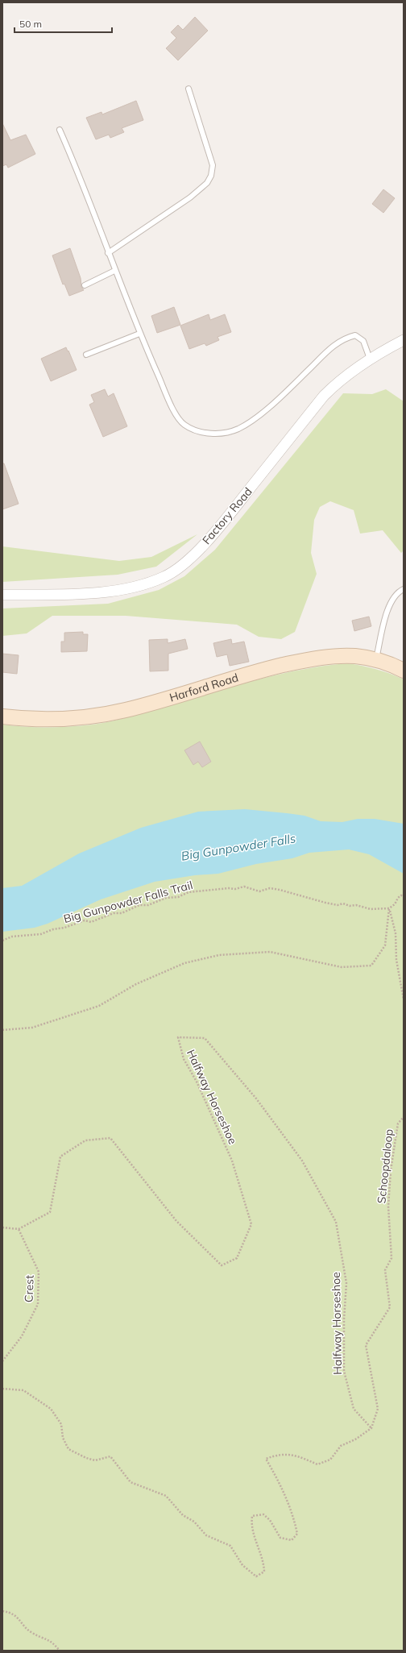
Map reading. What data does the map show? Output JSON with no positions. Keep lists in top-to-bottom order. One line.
{"streets":{"main road":["Harford Road"],"street":["Factory Road"],"path":["Big Gunpowder Falls Trail","Halfway Horseshoe","Schoopdaloop","Crest"]},"crossings":[["Halfway Horseshoe","Schoopdaloop"],["Halfway Horseshoe","Crest"]],"water":["Big Gunpowder Falls"],"scale_bar":"50 m"}
